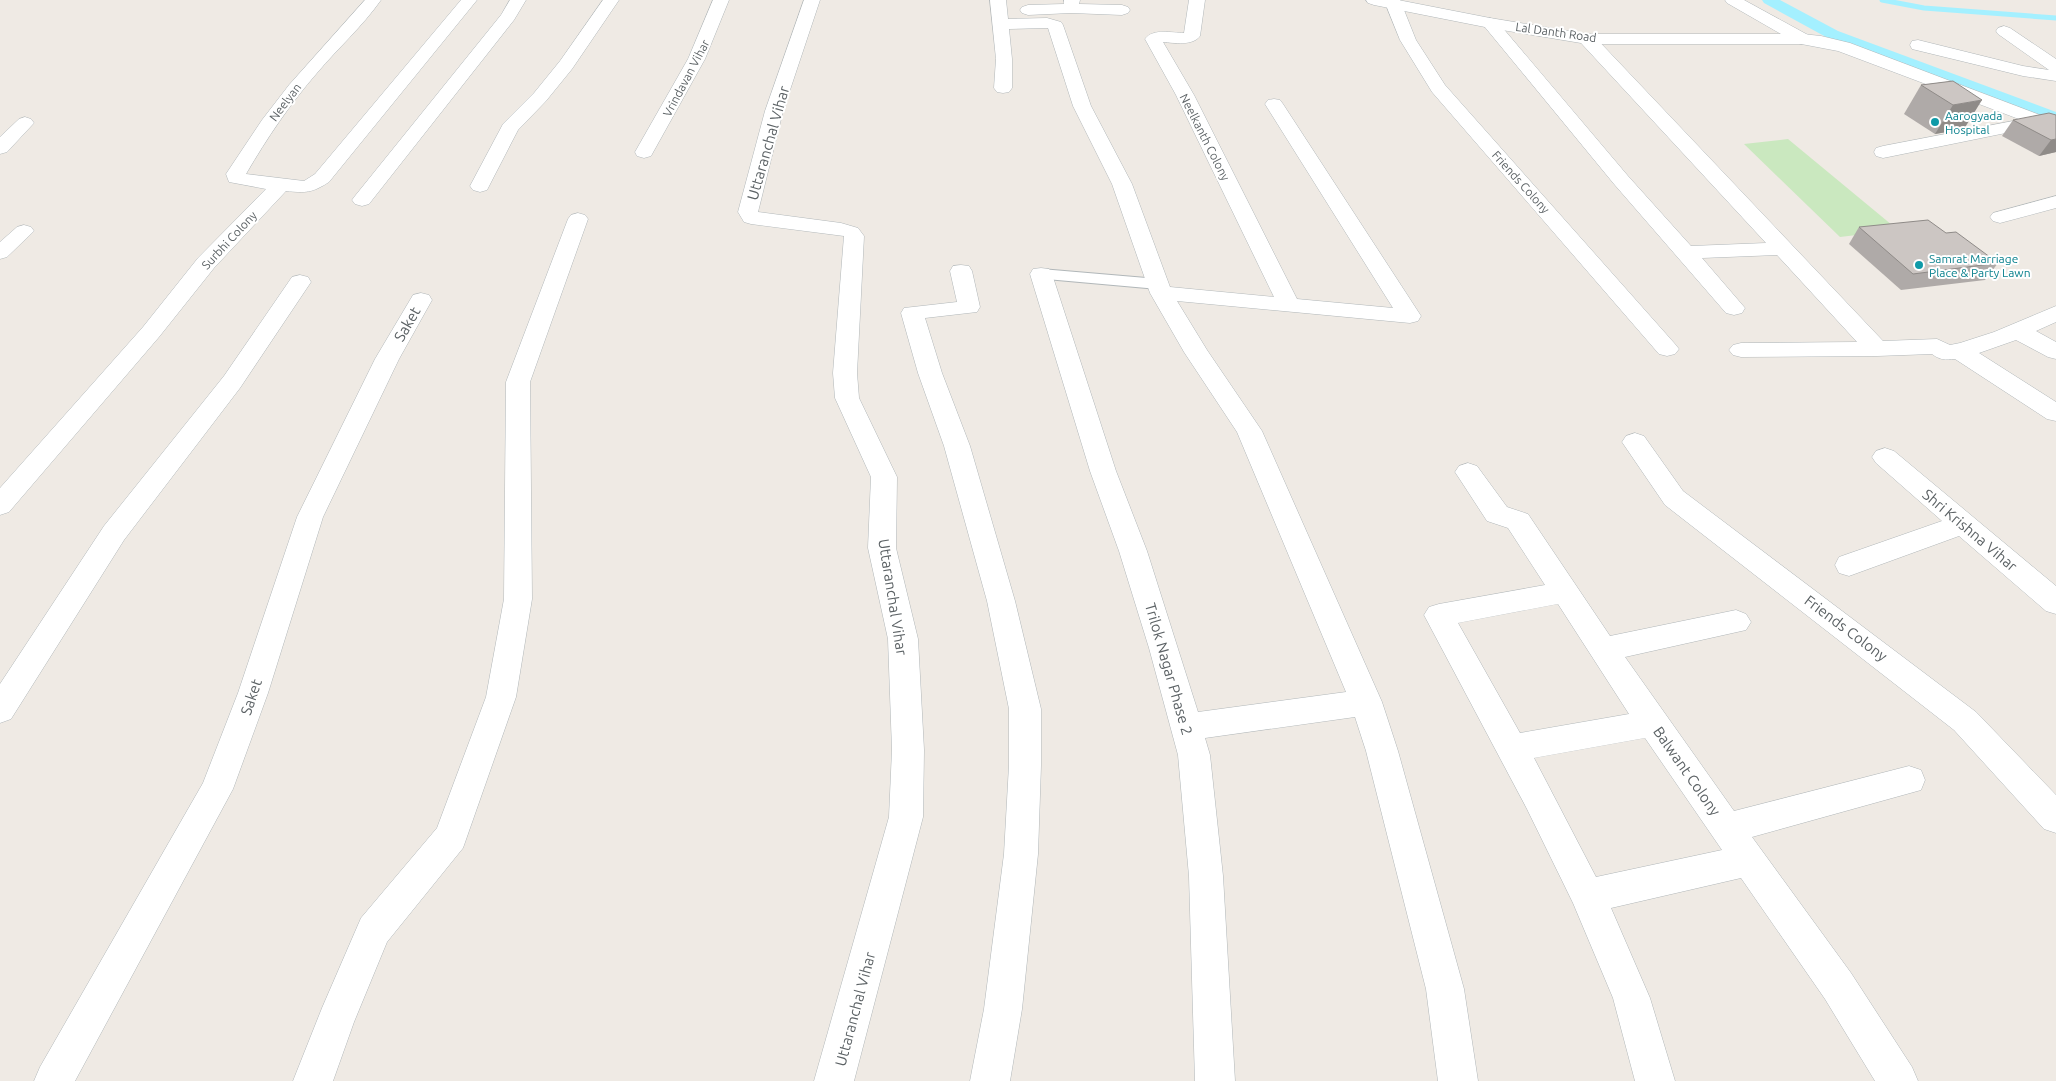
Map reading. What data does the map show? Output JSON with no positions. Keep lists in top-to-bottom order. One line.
{"streets":{"street":["Lal Danth Road","Vrindavan Vihar","Neelyan","Neelkanth Colony","Uttaranchal Vihar","Friends Colony","Surbhi Colony","Saket","Shri Krishna Vihar","Trilok Nagar Phase 2","Balwant Colony"]},"crossings":[["Lal Danth Road","Friends Colony"],["Neelyan","Surbhi Colony"]],"places":["Aarogyada Hospital","Samrat Marriage Place & Party Lawn"]}
